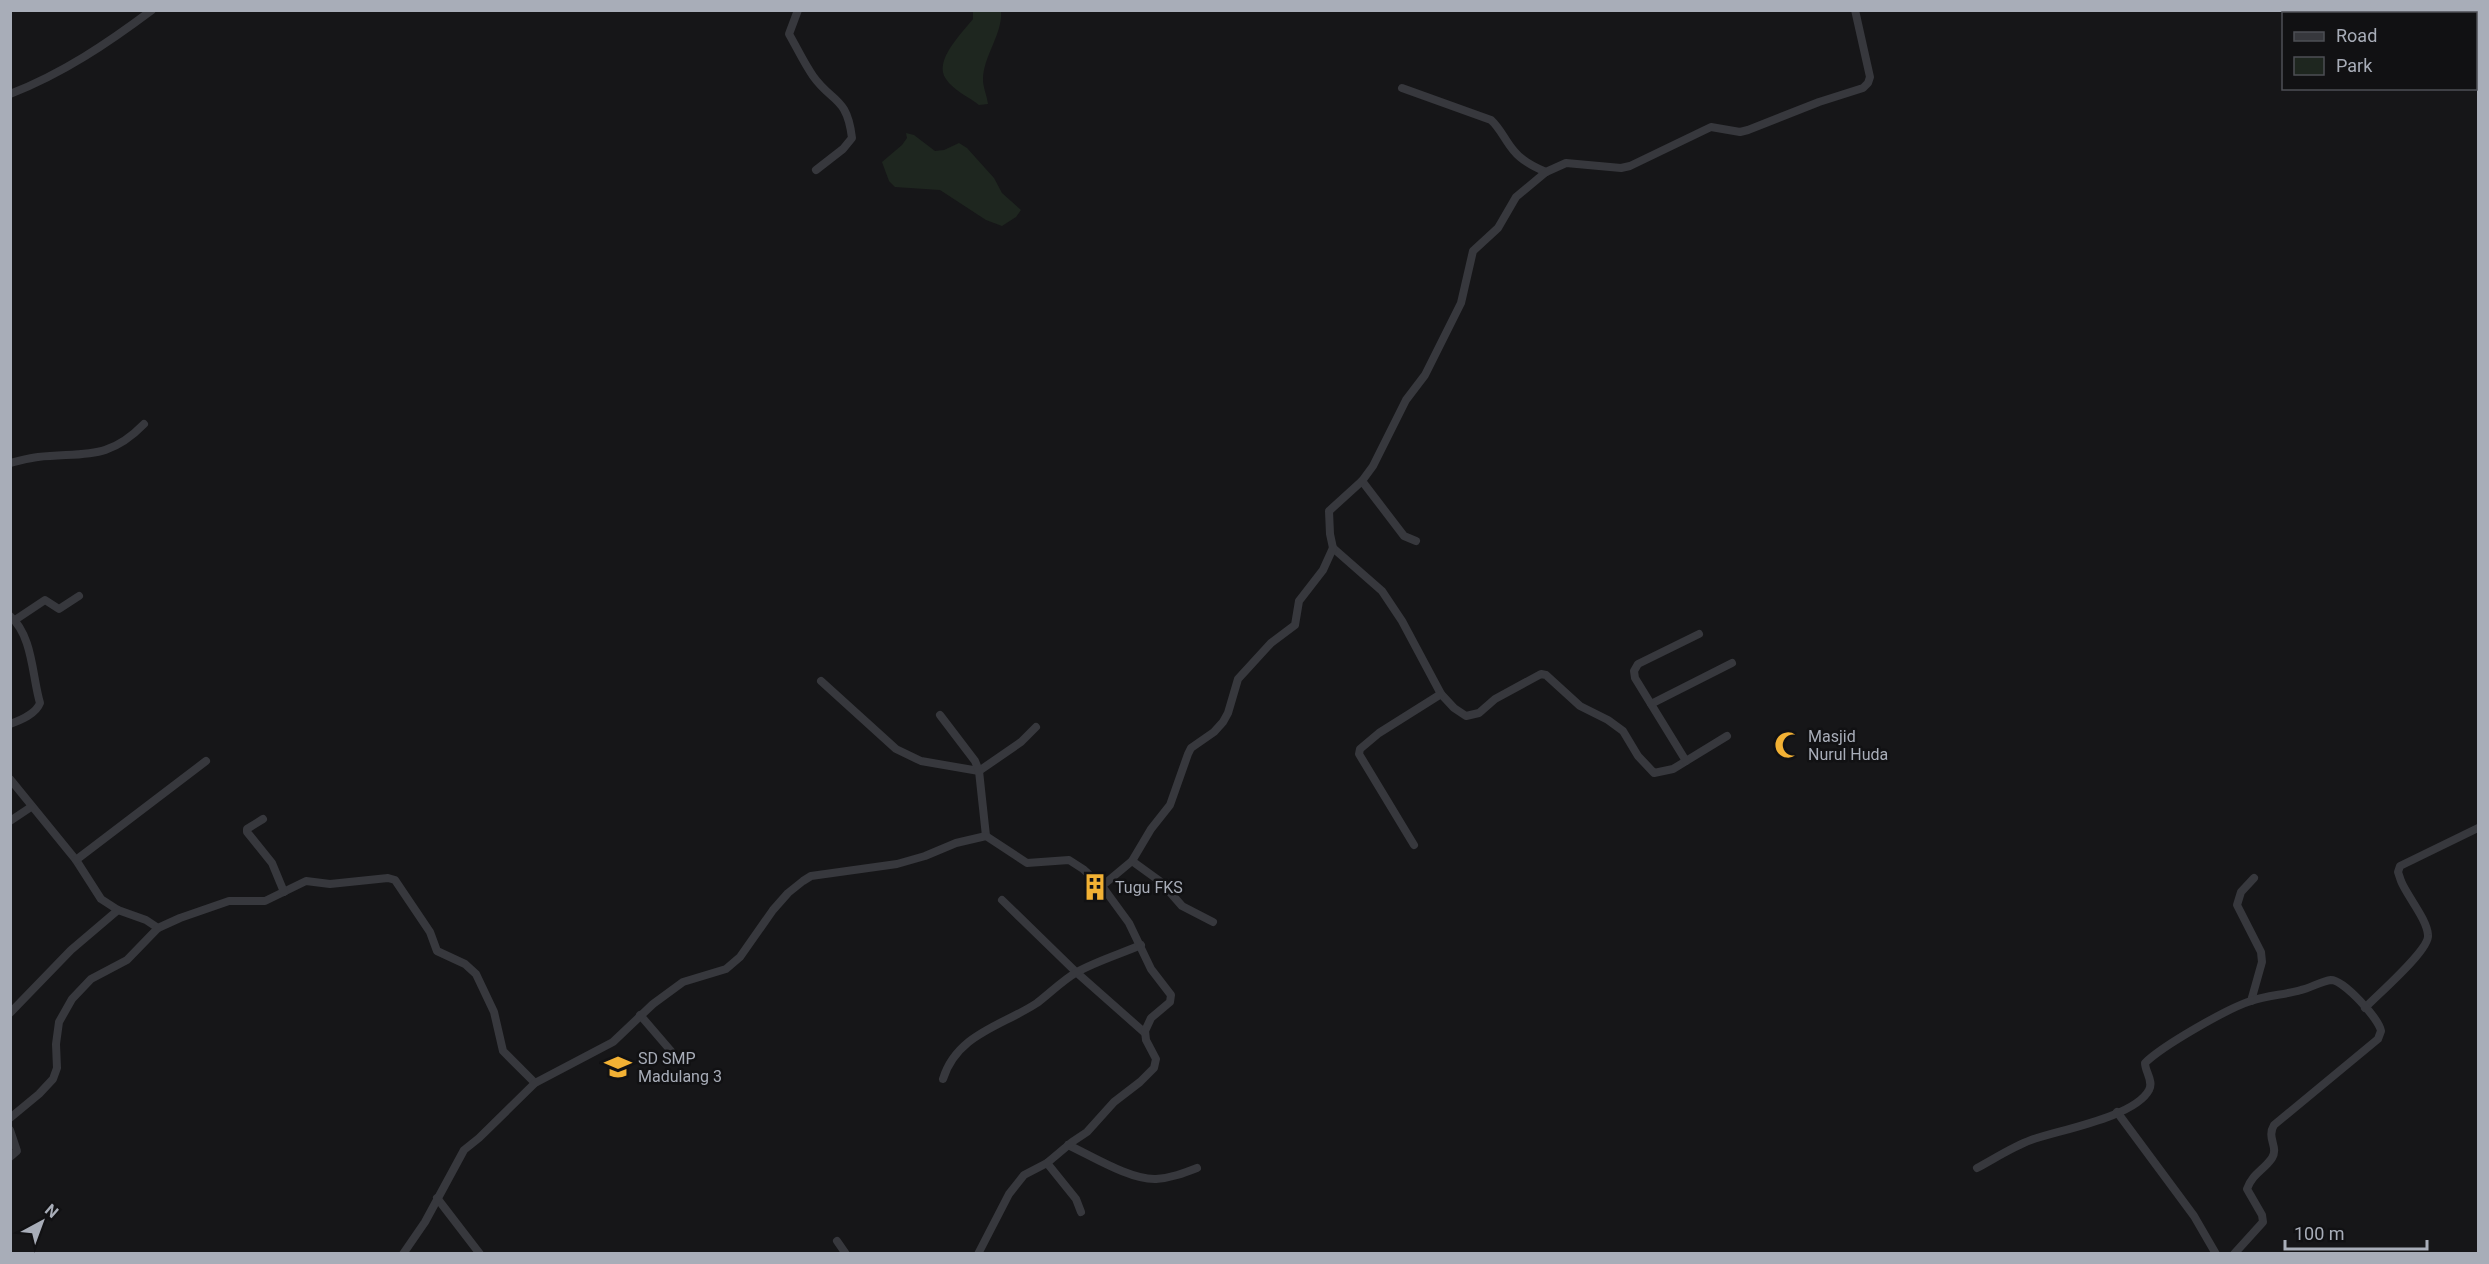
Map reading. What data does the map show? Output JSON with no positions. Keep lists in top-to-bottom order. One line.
{"places":{"mosque":["Masjid Nurul Huda"],"building":["Tugu FKS"],"school or university":["SD SMP Madulang 3"]},"legend":["Road","Park"],"scale_bar":"100 m","north":"top right"}
